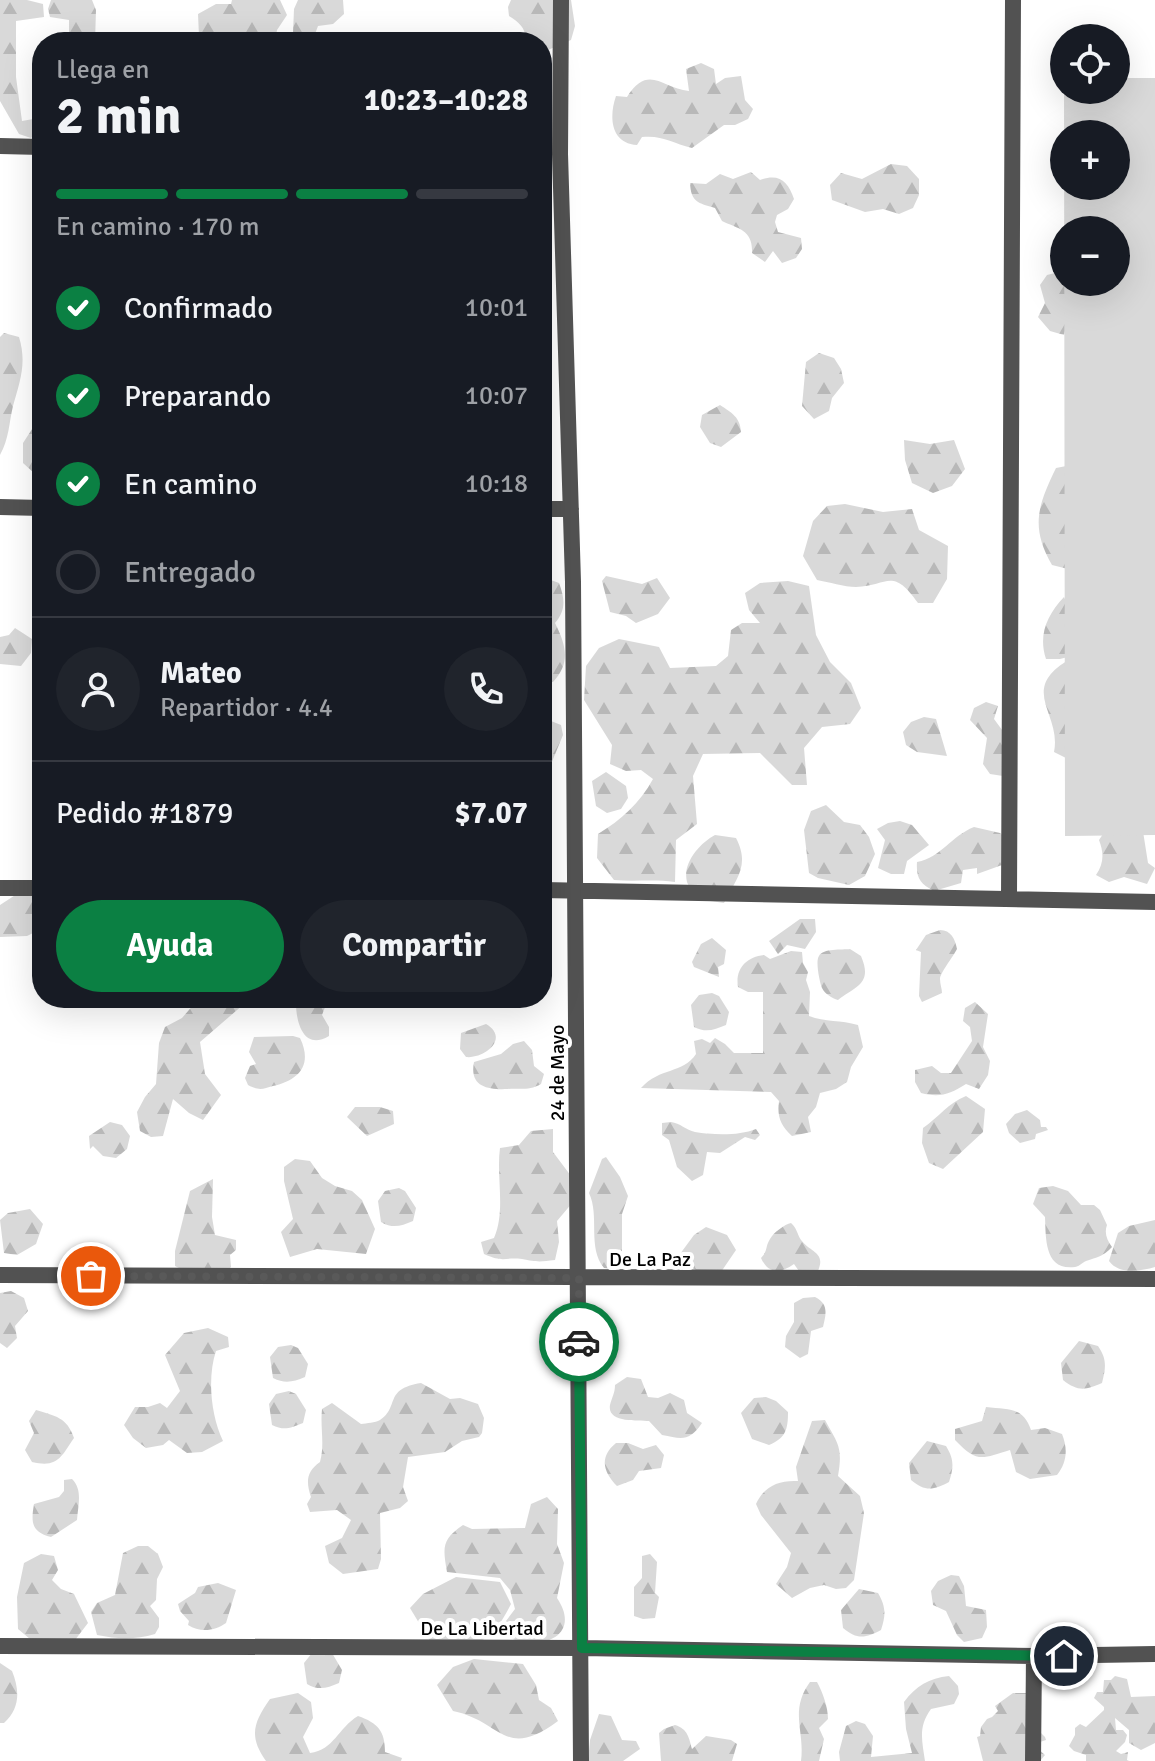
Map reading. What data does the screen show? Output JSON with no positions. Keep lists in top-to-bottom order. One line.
{"streets":{"street":["24 de Mayo","De La Paz","De La Libertad"]},"crossings":[["24 de Mayo","De La Paz"],["24 de Mayo","De La Libertad"]],"page":{"map_buttons":["+","−"],"heading":["2 min","Llega en","10:23–10:28"],"panel":["Mateo","Repartidor · 4.4","Pedido #1879","$7.07"],"bar":"En camino · 170 m","list":[["Confirmado","10:01"],["Preparando","10:07"],["En camino","10:18"],"Entregado"],"buttons":["Ayuda","Compartir"]}}
